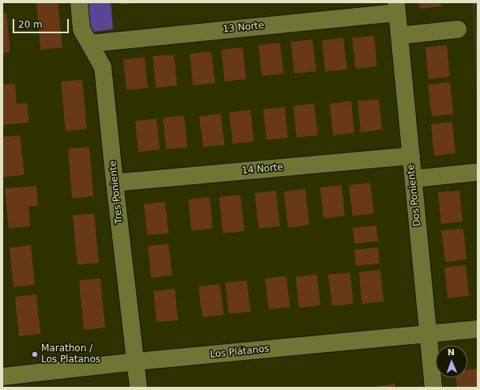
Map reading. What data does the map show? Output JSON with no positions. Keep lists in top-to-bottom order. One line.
{"streets":{"street":["13 Norte","14 Norte","Tres Poniente","Dos Poniente","Los Plátanos"]},"crossings":[["13 Norte","Tres Poniente"],["13 Norte","Dos Poniente"],["14 Norte","Tres Poniente"],["14 Norte","Dos Poniente"],["Tres Poniente","Los Plátanos"],["Dos Poniente","Los Plátanos"]],"places":["Marathon / Los Platanos"],"scale_bar":"20 m","north":"top"}
